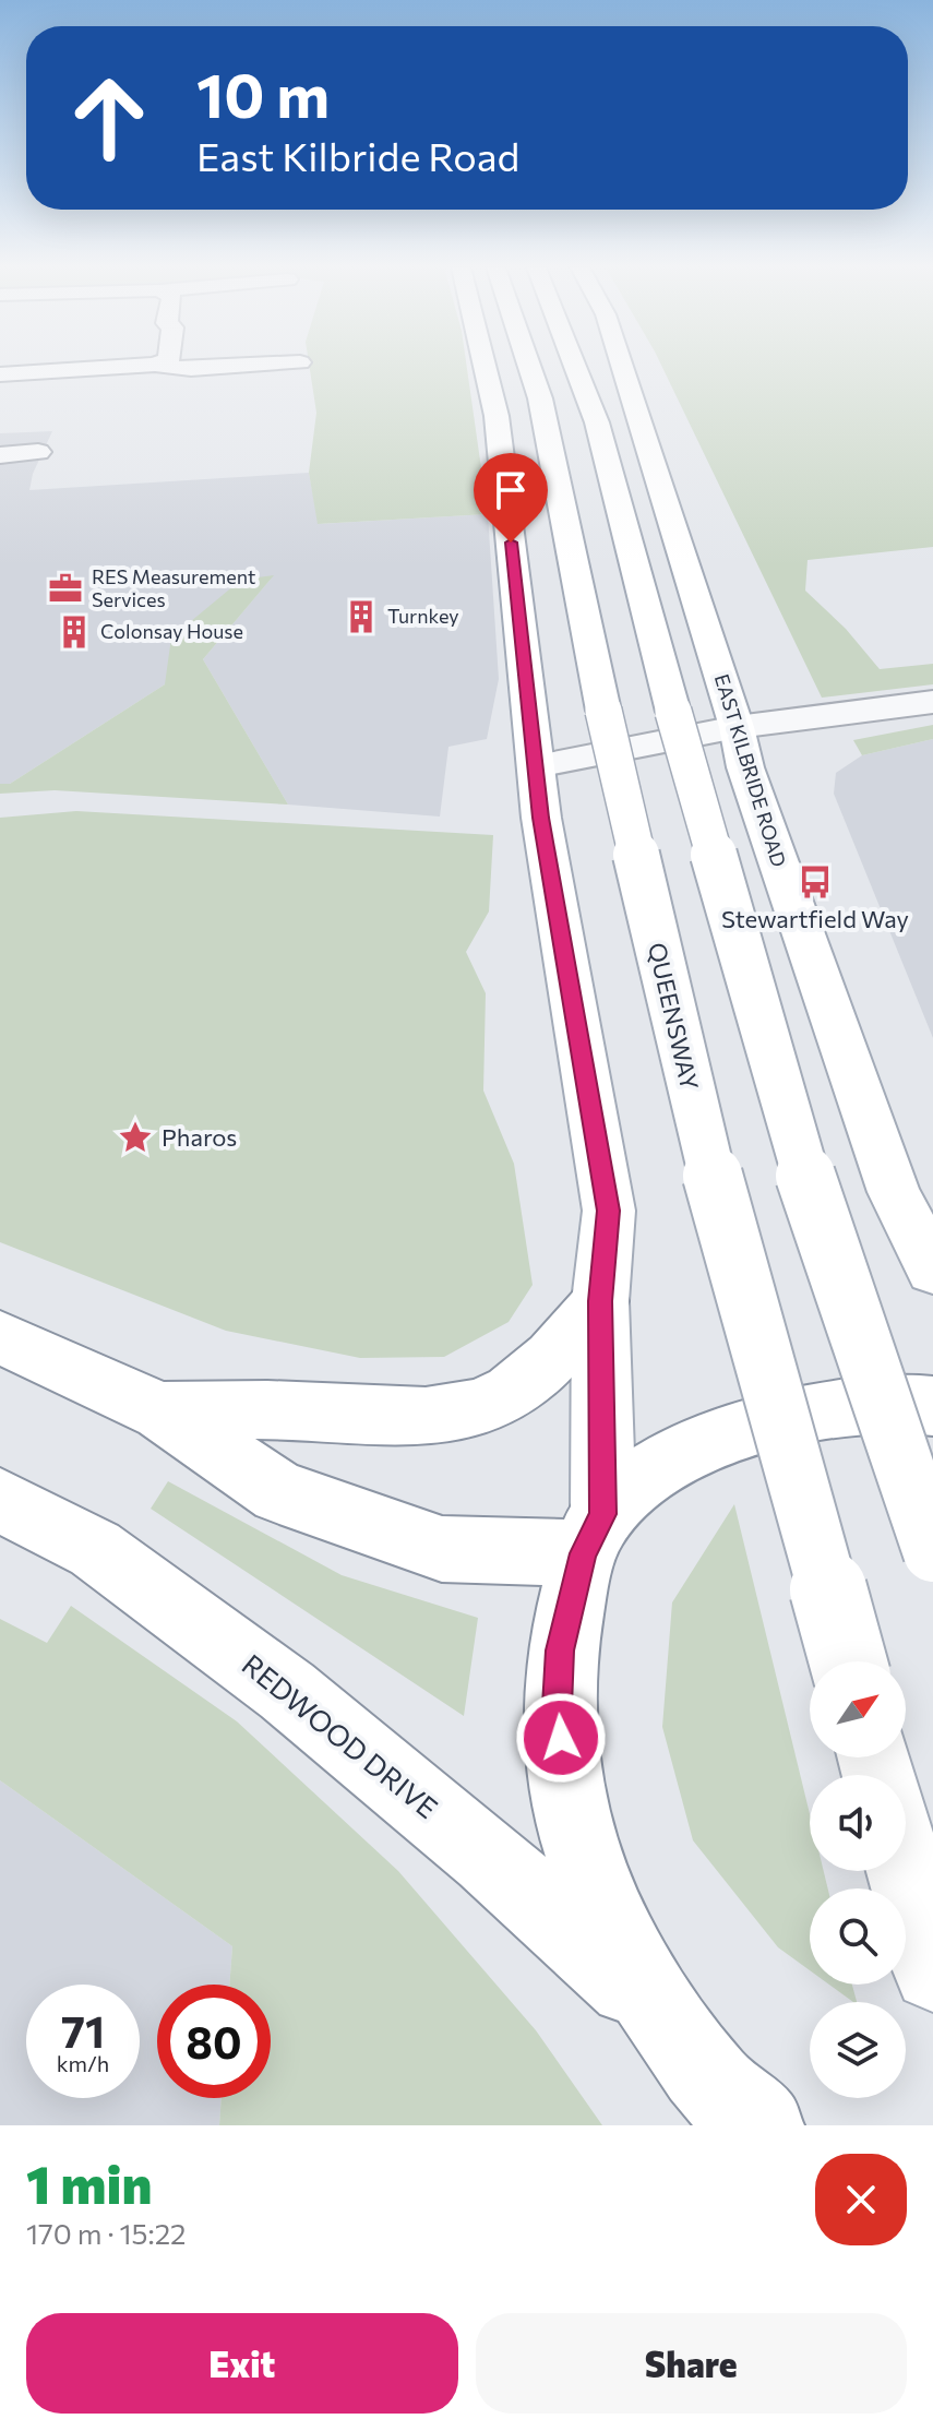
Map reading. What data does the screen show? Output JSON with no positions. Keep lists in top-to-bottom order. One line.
{"streets":{"main road":["EAST KILBRIDE ROAD","QUEENSWAY","REDWOOD DRIVE"]},"places":{"office":["RES Measurement Services"],"building":["Turnkey","Colonsay House"],"bus stop":["Stewartfield Way"],"place":["Pharos"]},"north":"top right","page":{"turn":["10 m","East Kilbride Road"],"speed":"71 km/h","limit":"80","heading":["1 min","170 m · 15:22"],"buttons":["Exit","Share"]}}
